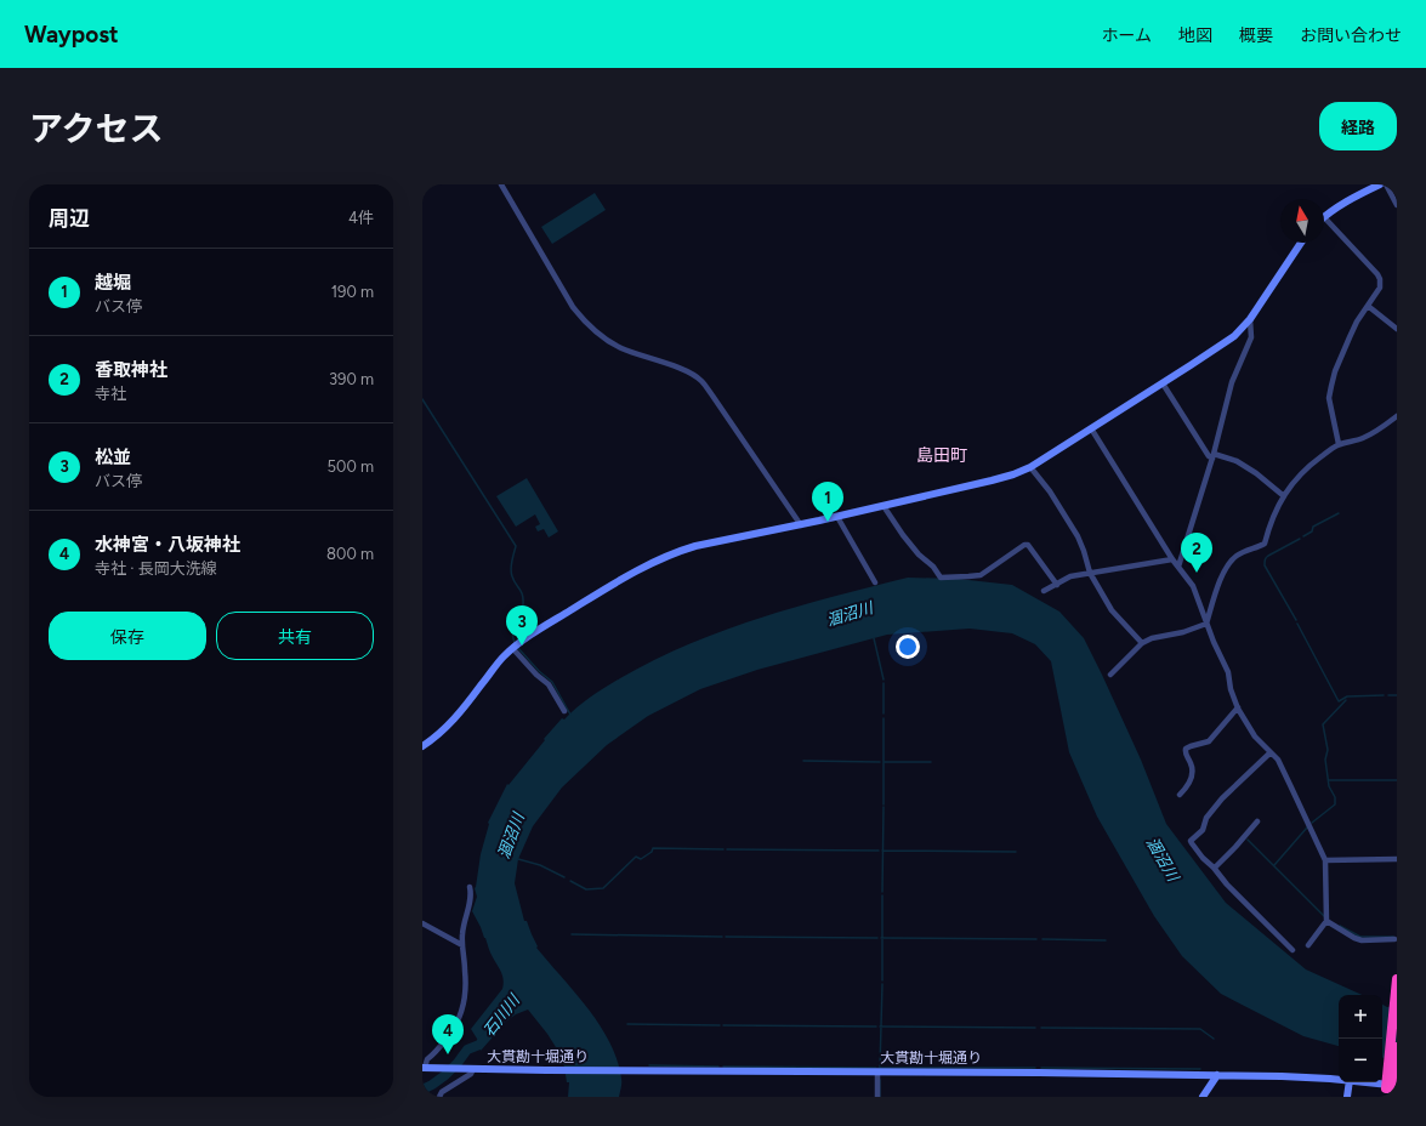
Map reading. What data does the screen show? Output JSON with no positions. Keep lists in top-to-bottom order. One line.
{"streets":{"street":["大貫勘十堀通り"]},"districts":["島田町"],"water":["涸沼川","石川川"],"north":"top","page":{"header":"Waypost","nav":["ホーム","地図","概要","お問い合わせ"],"title":"アクセス","buttons":["経路",["保存","共有"]],"heading":["周辺","4件"],"list":[{"mark":"1","name":"越堀","note":"バス停","value":"190 m"},{"mark":"2","name":"香取神社","note":"寺社","value":"390 m"},{"mark":"3","name":"松並","note":"バス停","value":"500 m"},{"mark":"4","name":"水神宮・八坂神社","note":"寺社 · 長岡大洗線","value":"800 m"}],"pins":["1","2","3","4"],"map_buttons":["+","−"]}}
